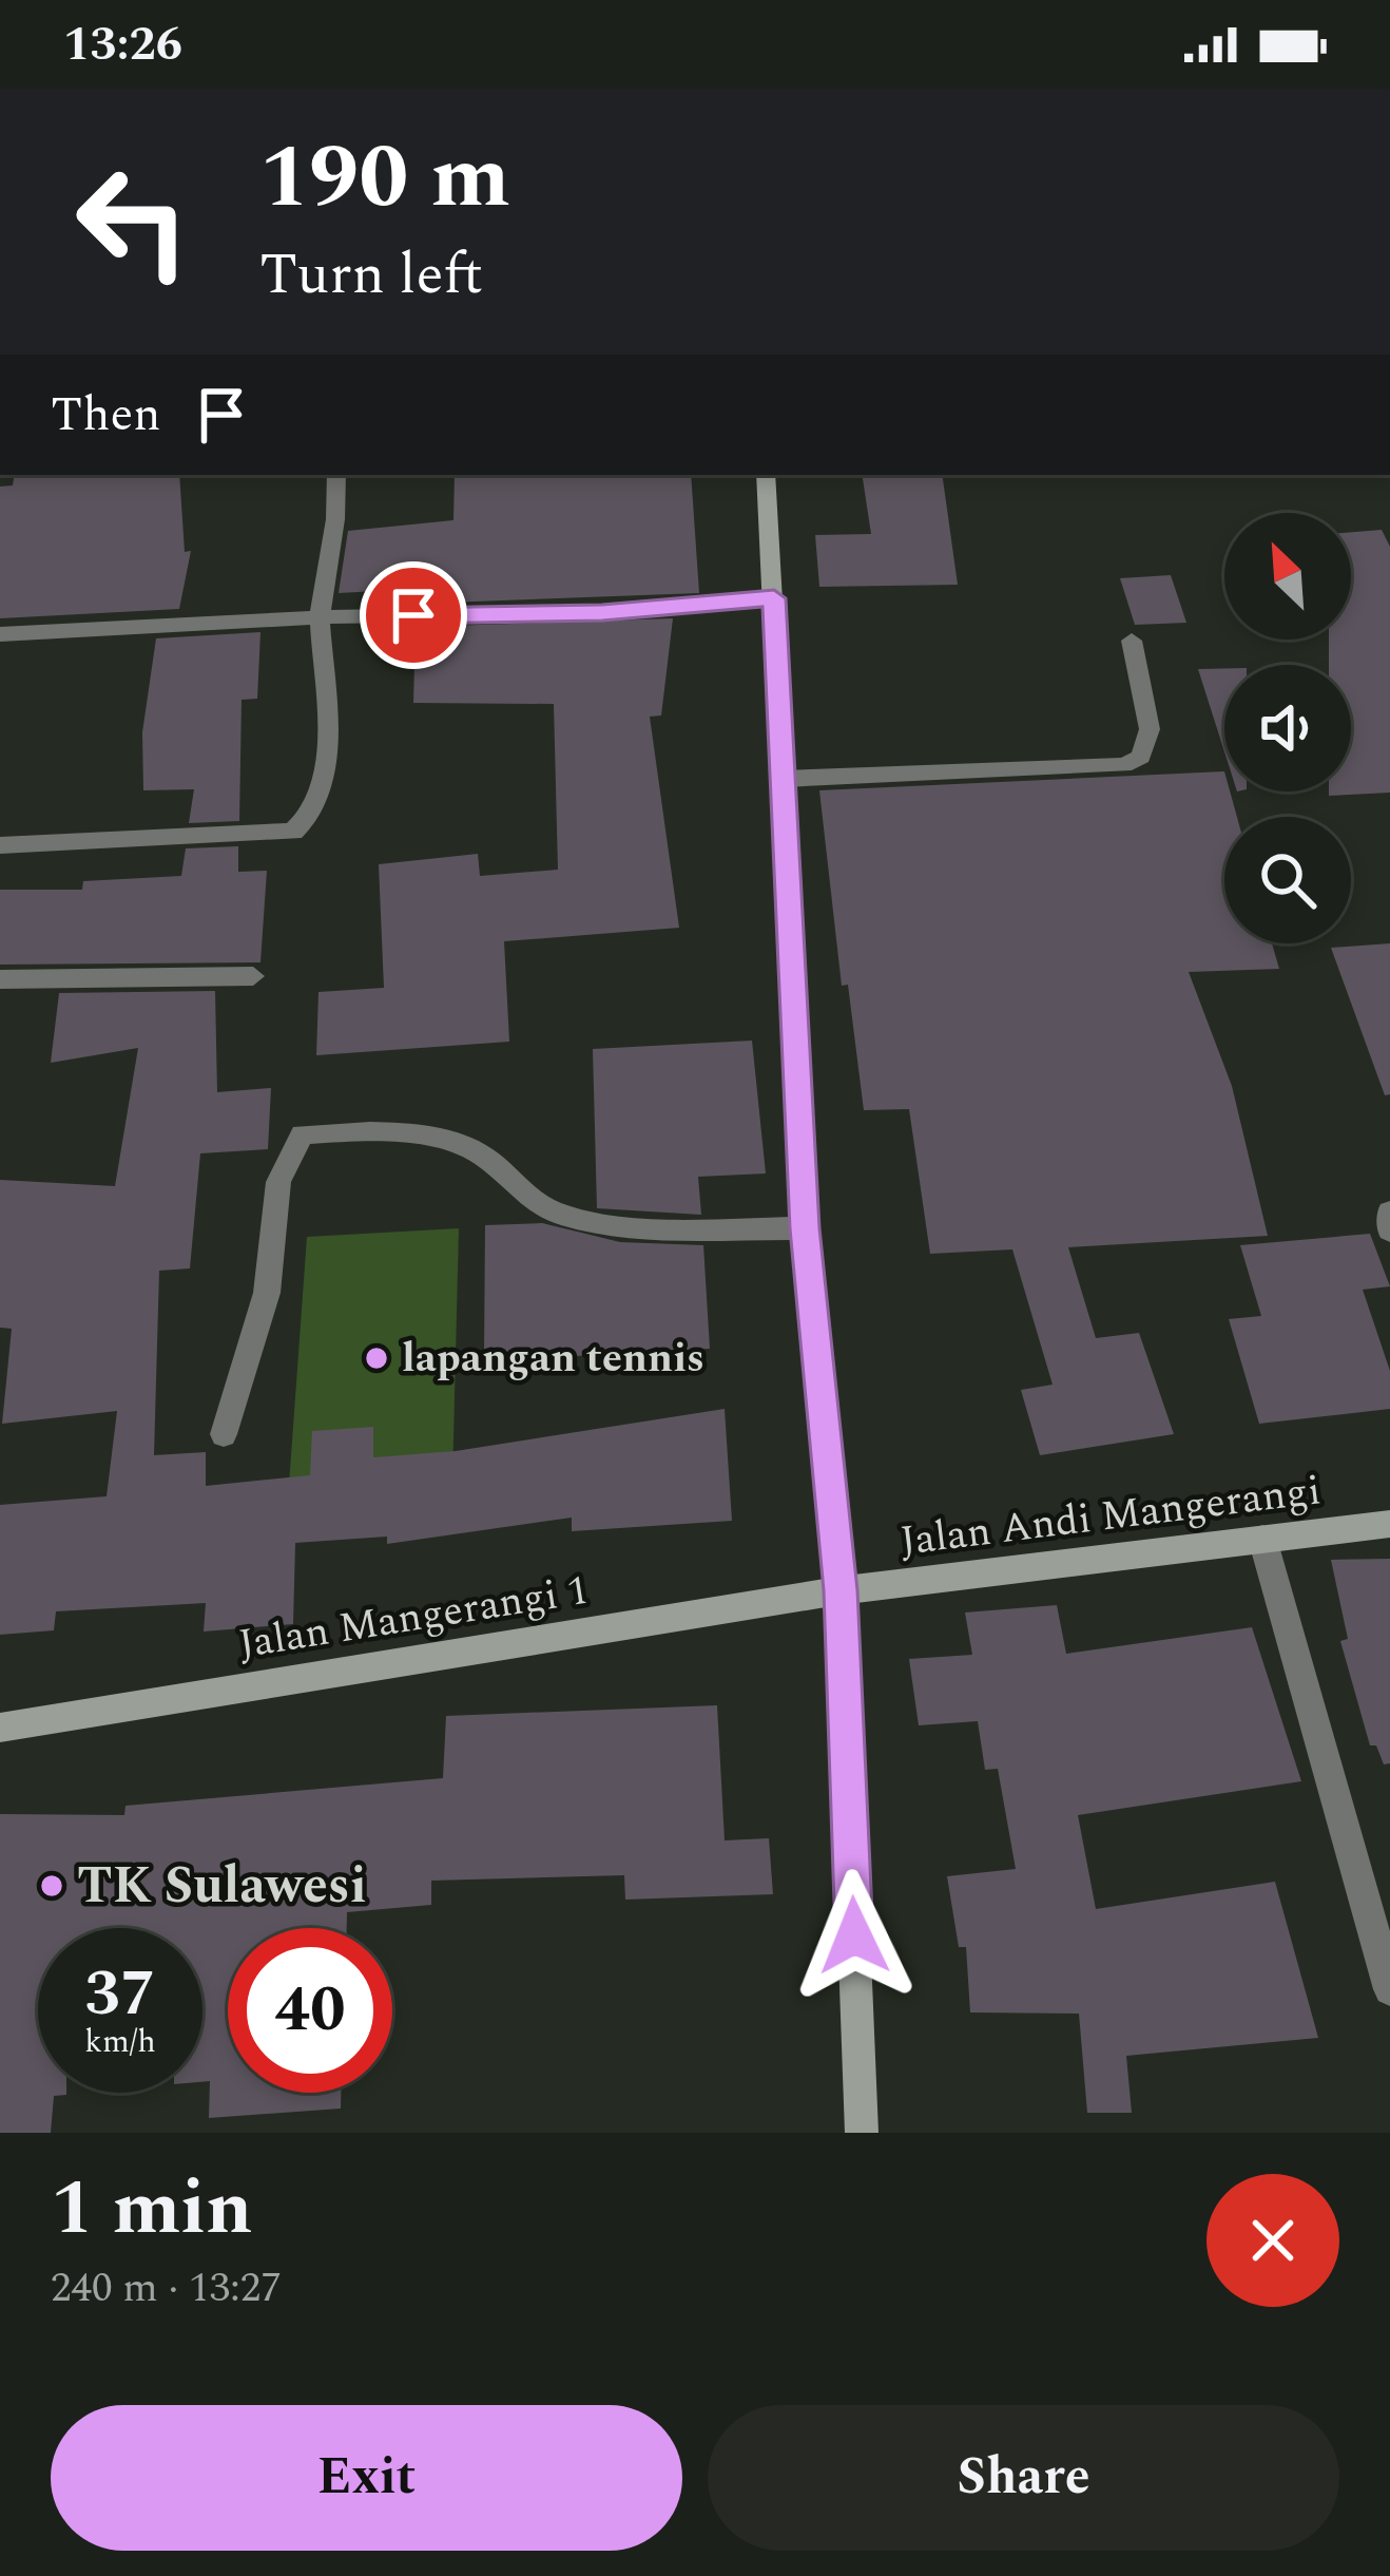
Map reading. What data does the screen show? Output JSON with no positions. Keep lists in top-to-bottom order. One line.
{"streets":{"street":["Jalan Andi Mangerangi","Jalan Mangerangi 1"]},"crossings":[["Jalan Andi Mangerangi","Jalan Mangerangi 1"]],"places":["lapangan tennis","TK Sulawesi"],"north":"top left","page":{"status":"13:26","turn":["190 m","Turn left"],"then":"Then","speed":"37 km/h","limit":"40","heading":["1 min","240 m · 13:27"],"buttons":["Exit","Share"]}}
